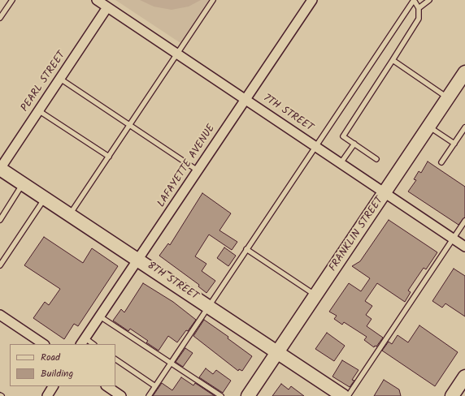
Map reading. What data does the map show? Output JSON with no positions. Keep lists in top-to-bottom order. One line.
{"streets":{"street":["PEARL STREET","7TH STREET","LAFAYETTE AVENUE","FRANKLIN STREET","8TH STREET"]},"crossings":[["PEARL STREET","7TH STREET"],["PEARL STREET","8TH STREET"],["7TH STREET","LAFAYETTE AVENUE"],["7TH STREET","FRANKLIN STREET"],["LAFAYETTE AVENUE","8TH STREET"],["FRANKLIN STREET","8TH STREET"]],"legend":["Road","Building"]}
